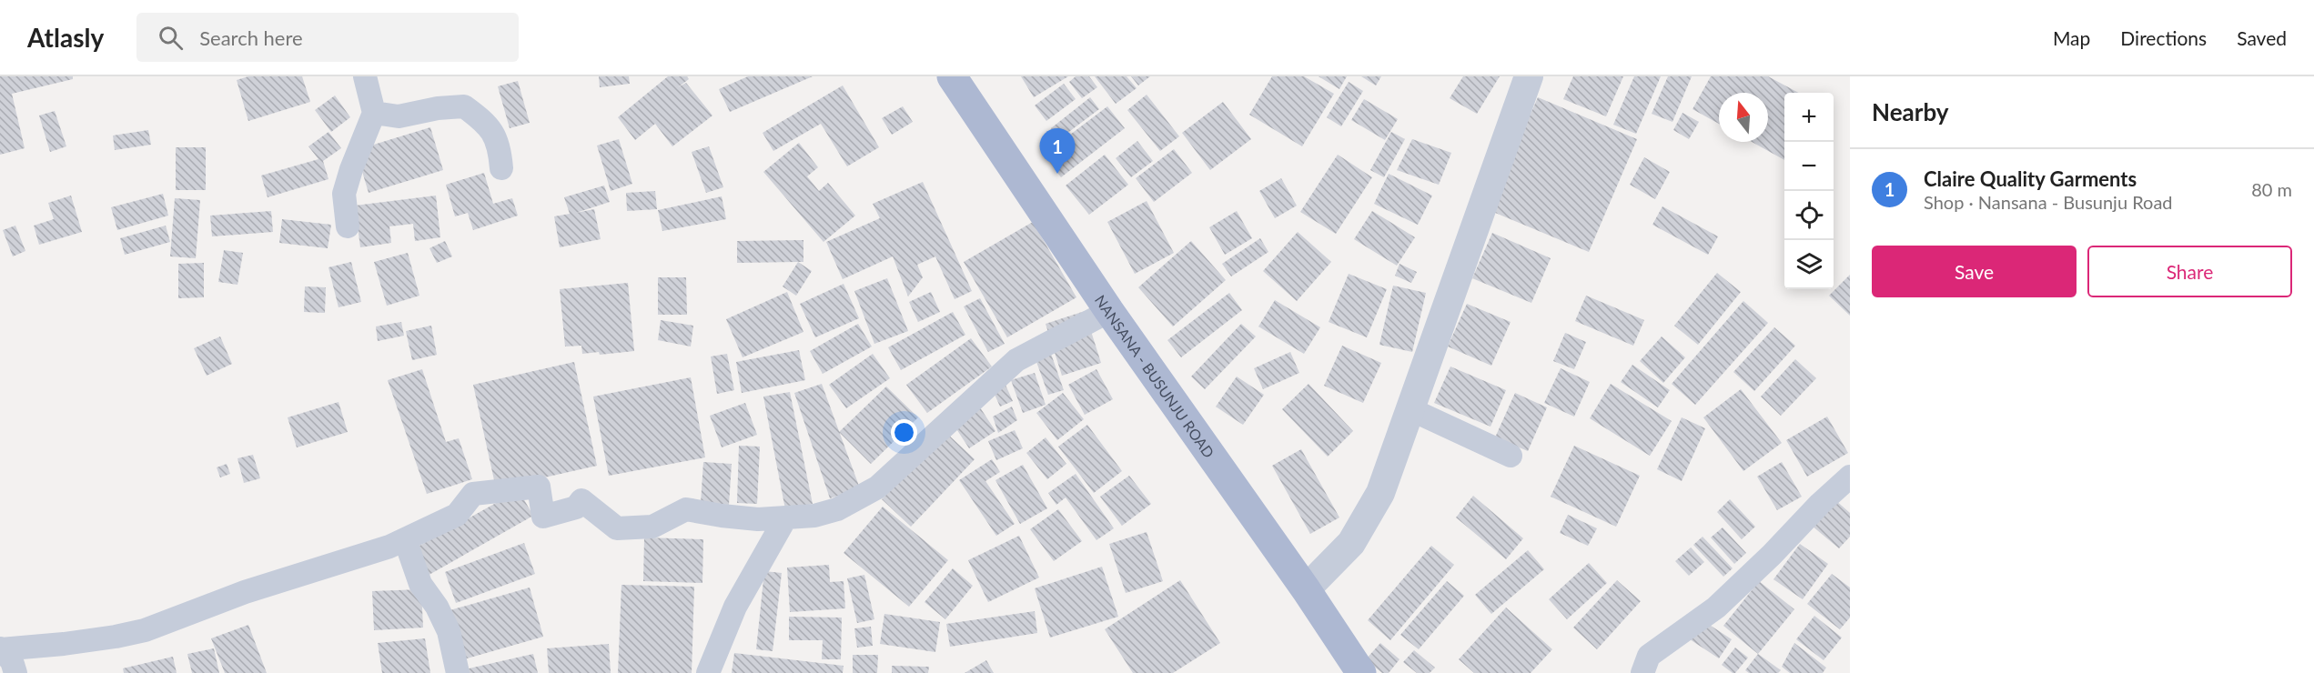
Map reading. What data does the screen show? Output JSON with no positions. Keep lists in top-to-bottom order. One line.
{"streets":{"main road":["NANSANA - BUSUNJU ROAD"]},"north":"top","page":{"header":"Atlasly","search":"Search here","nav":["Map","Directions","Saved"],"heading":"Nearby","map_buttons":["+","−"],"pins":"1","list":[{"mark":"1","name":"Claire Quality Garments","note":"Shop · Nansana - Busunju Road","value":"80 m"}],"buttons":["Save","Share"]}}
